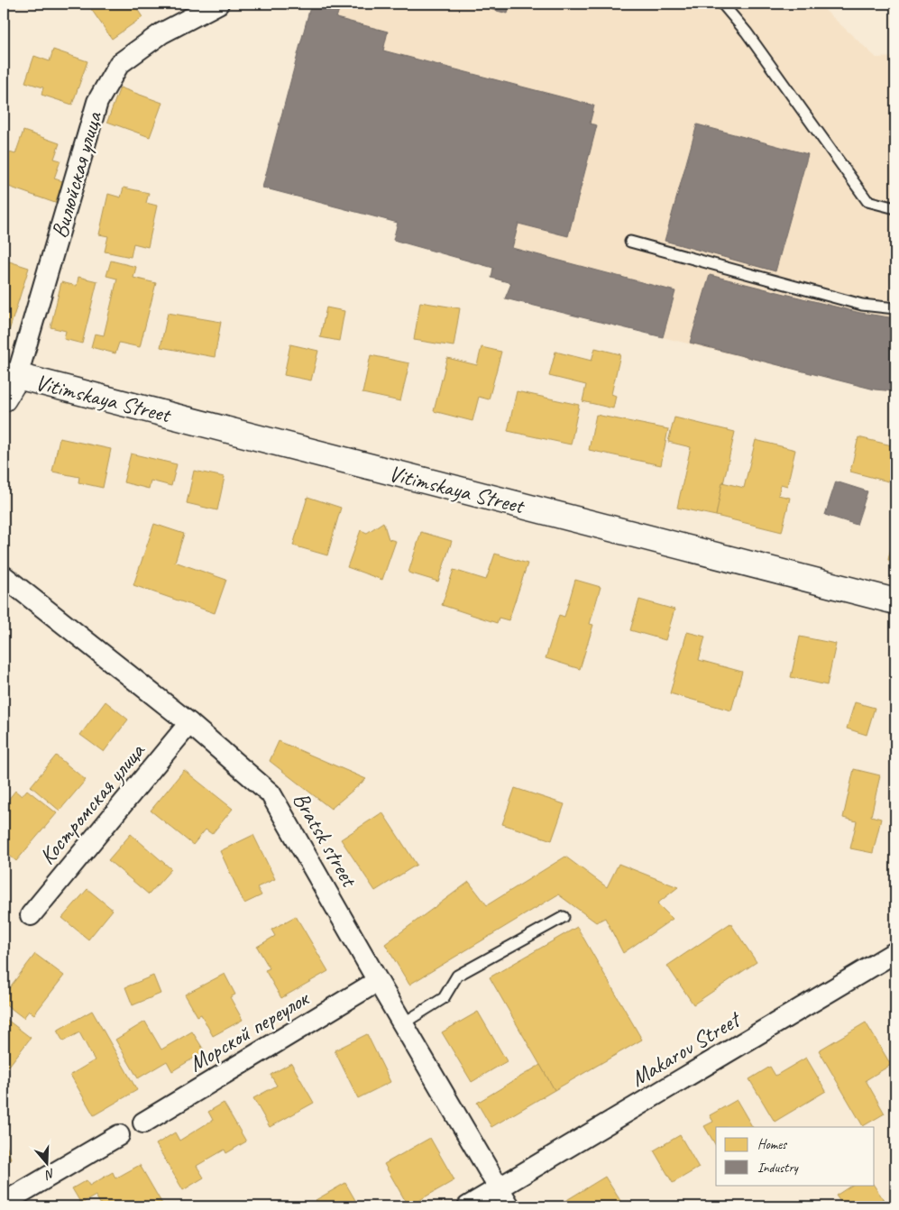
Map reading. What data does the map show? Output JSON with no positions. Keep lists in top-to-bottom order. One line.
{"streets":{"street":["Вилюйская улица","Vitimskaya Street","Костромская улица","Bratsk street","Морской переулок","Makarov Street"]},"crossings":[["Вилюйская улица","Vitimskaya Street"],["Костромская улица","Bratsk street"],["Bratsk street","Морской переулок"],["Bratsk street","Makarov Street"]],"legend":["Homes","Industry"],"north":"bottom"}
